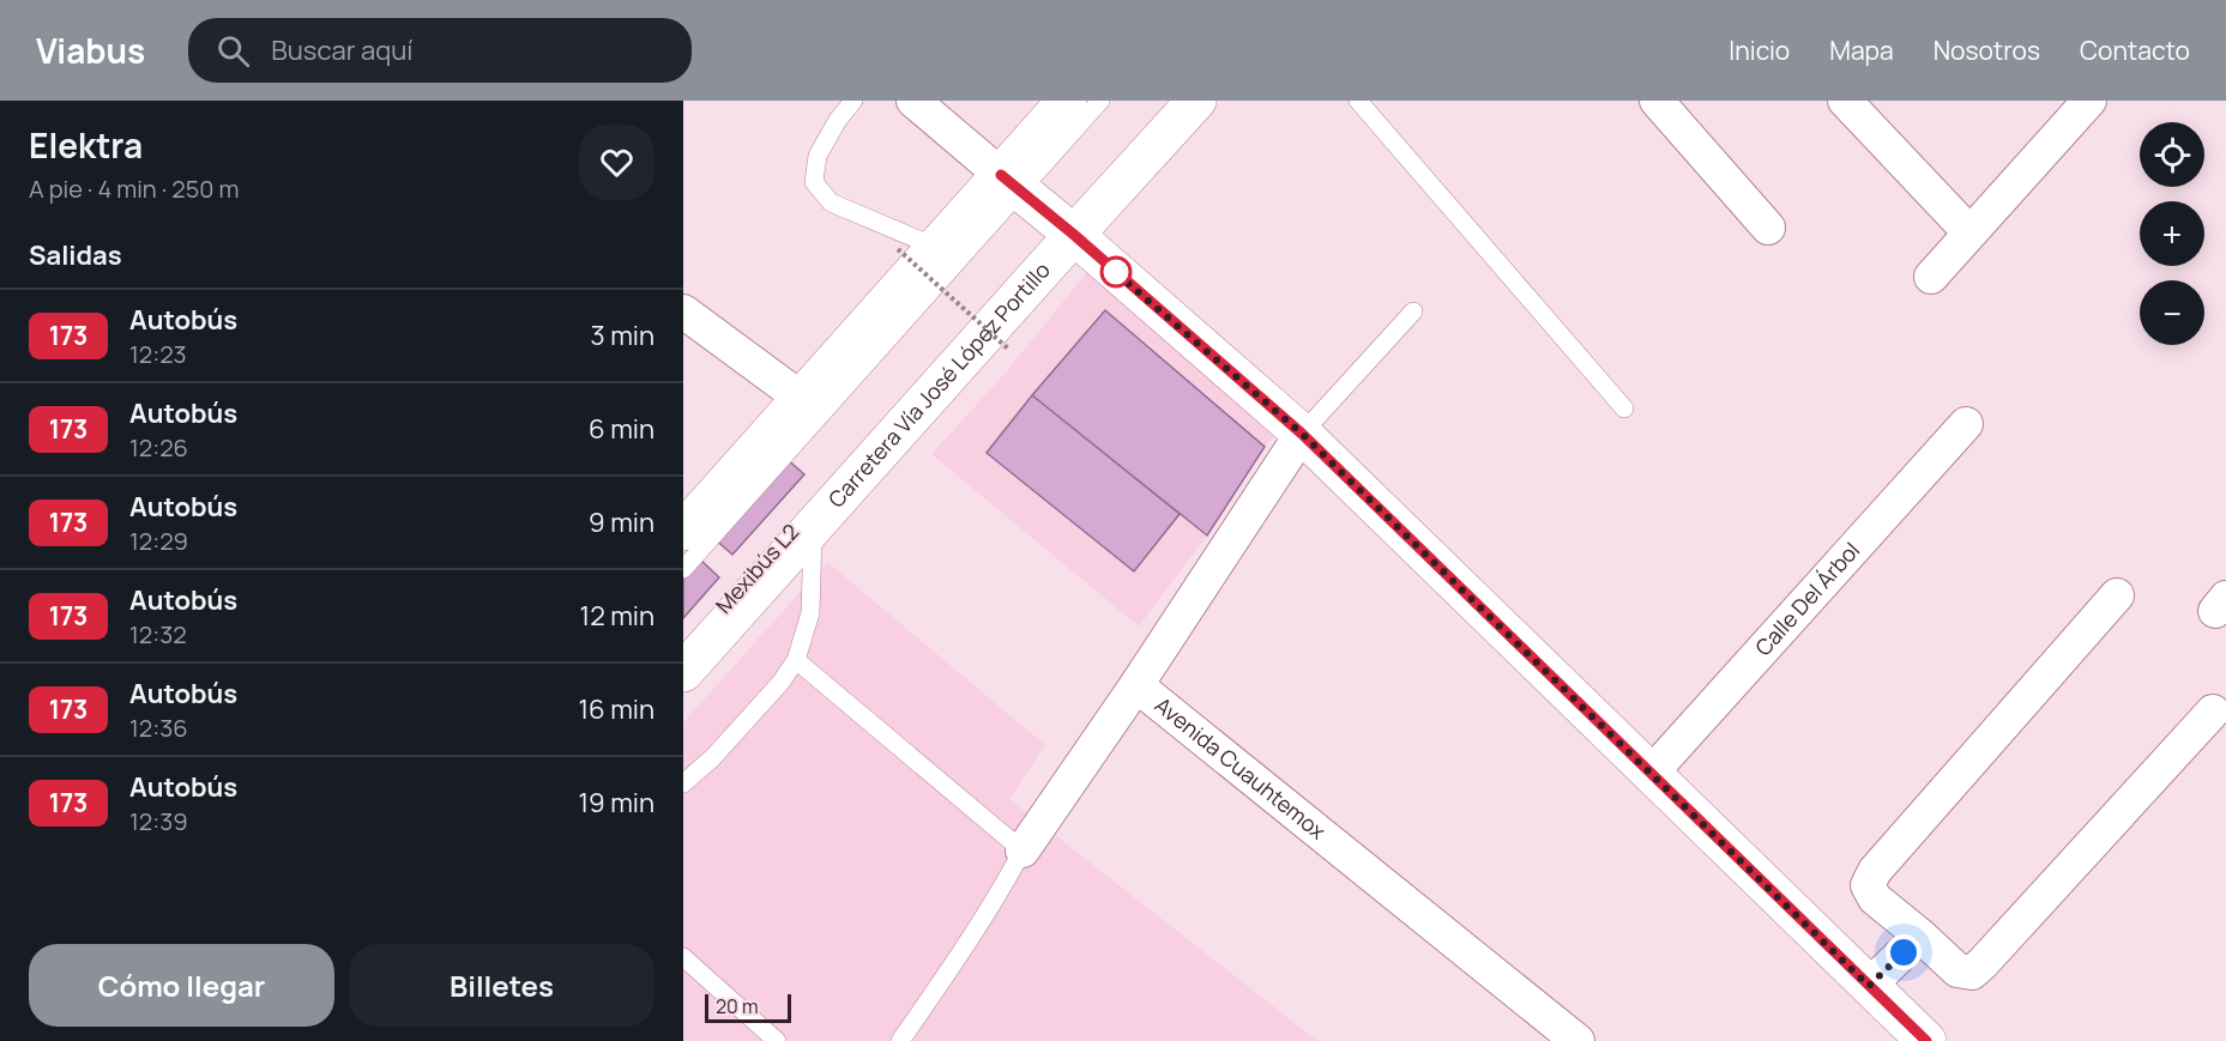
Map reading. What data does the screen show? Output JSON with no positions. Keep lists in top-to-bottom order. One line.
{"streets":{"main road":["Carretera Vía José López Portillo"],"street":["Calle Del Árbol","Avenida Cuauhtemox"],"lane":["Mexibús L2"]},"crossings":[["Carretera Vía José López Portillo","Mexibús L2"]],"lines":["bus line 173"],"scale_bar":"20 m","page":{"header":"Viabus","search":"Buscar aquí","nav":["Inicio","Mapa","Nosotros","Contacto"],"heading":[["Elektra","A pie · 4 min · 250 m"],"Salidas"],"map_buttons":["+","−"],"list":[{"mark":"173","name":"Autobús","note":"12:23","value":"3 min"},{"mark":"173","name":"Autobús","note":"12:26","value":"6 min"},{"mark":"173","name":"Autobús","note":"12:29","value":"9 min"},{"mark":"173","name":"Autobús","note":"12:32","value":"12 min"},{"mark":"173","name":"Autobús","note":"12:36","value":"16 min"},{"mark":"173","name":"Autobús","note":"12:39","value":"19 min"}],"buttons":["Cómo llegar","Billetes"],"scale":"20 m"}}
